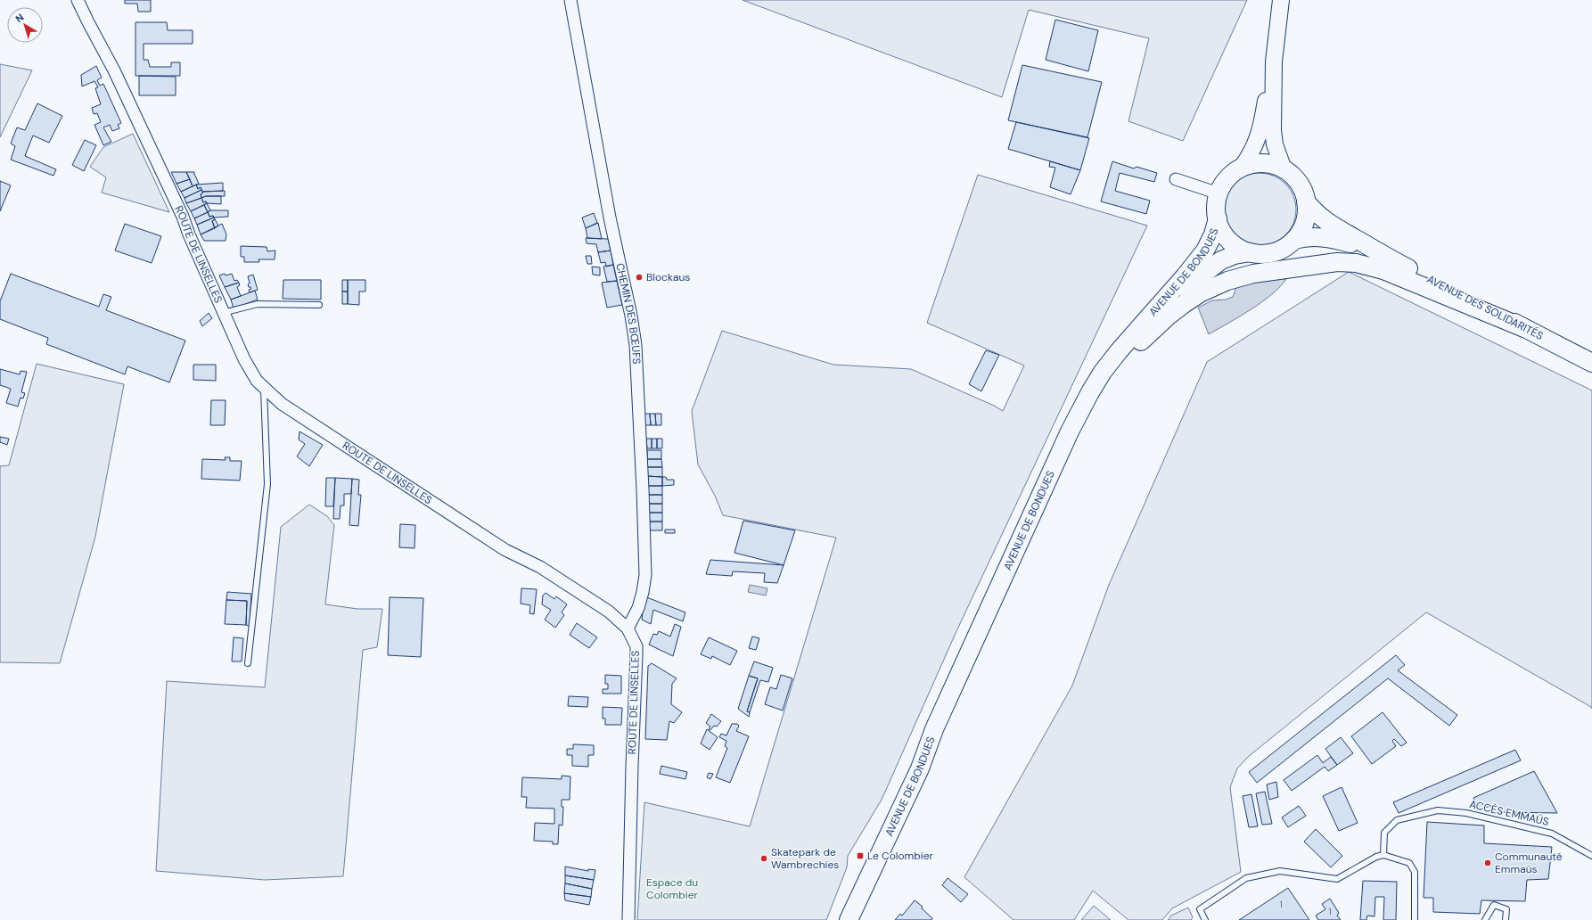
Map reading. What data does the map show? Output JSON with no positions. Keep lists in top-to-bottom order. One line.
{"streets":{"main road":["AVENUE DE BONDUES","AVENUE DES SOLIDARITÉS"],"street":["ROUTE DE LINSELLES","CHEMIN DES BŒUFS"],"lane":["ACCÈS EMMAÜS"]},"crossings":[["ROUTE DE LINSELLES","CHEMIN DES BŒUFS"],["AVENUE DE BONDUES","AVENUE DES SOLIDARITÉS"]],"parks":["Espace du Colombier"],"places":{"other":["Blockaus","Skatepark de Wambrechies","Communauté Emmaüs"],"transit":["Le Colombier"]},"house_numbers":["1","1"],"north":"top left"}
